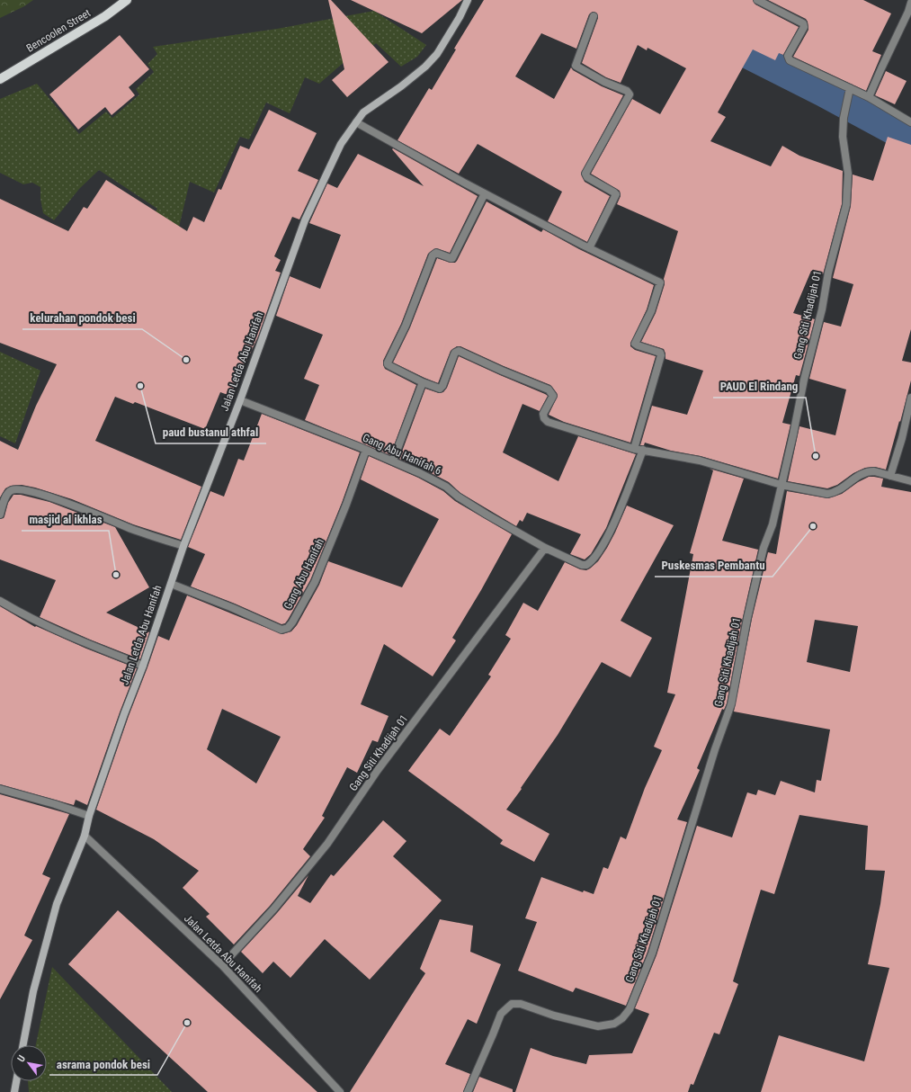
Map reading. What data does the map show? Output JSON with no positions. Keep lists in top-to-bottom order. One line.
{"streets":{"main road":["Bencoolen Street"],"street":["Gang Siti Khadijah 01","Jalan Letda Abu Hanifah","Gang Abu Hanifah 6","Gang Abu Hanifah"]},"crossings":[["Gang Siti Khadijah 01","Jalan Letda Abu Hanifah"],["Gang Siti Khadijah 01","Gang Abu Hanifah 6"],["Jalan Letda Abu Hanifah","Gang Abu Hanifah 6"],["Jalan Letda Abu Hanifah","Gang Abu Hanifah"],["Gang Abu Hanifah 6","Gang Abu Hanifah"]],"places":["kelurahan pondok besi","paud bustanul athfal","PAUD El Rindang","Puskesmas Pembantu","masjid al ikhlas","asrama pondok besi"],"north":"top left"}
